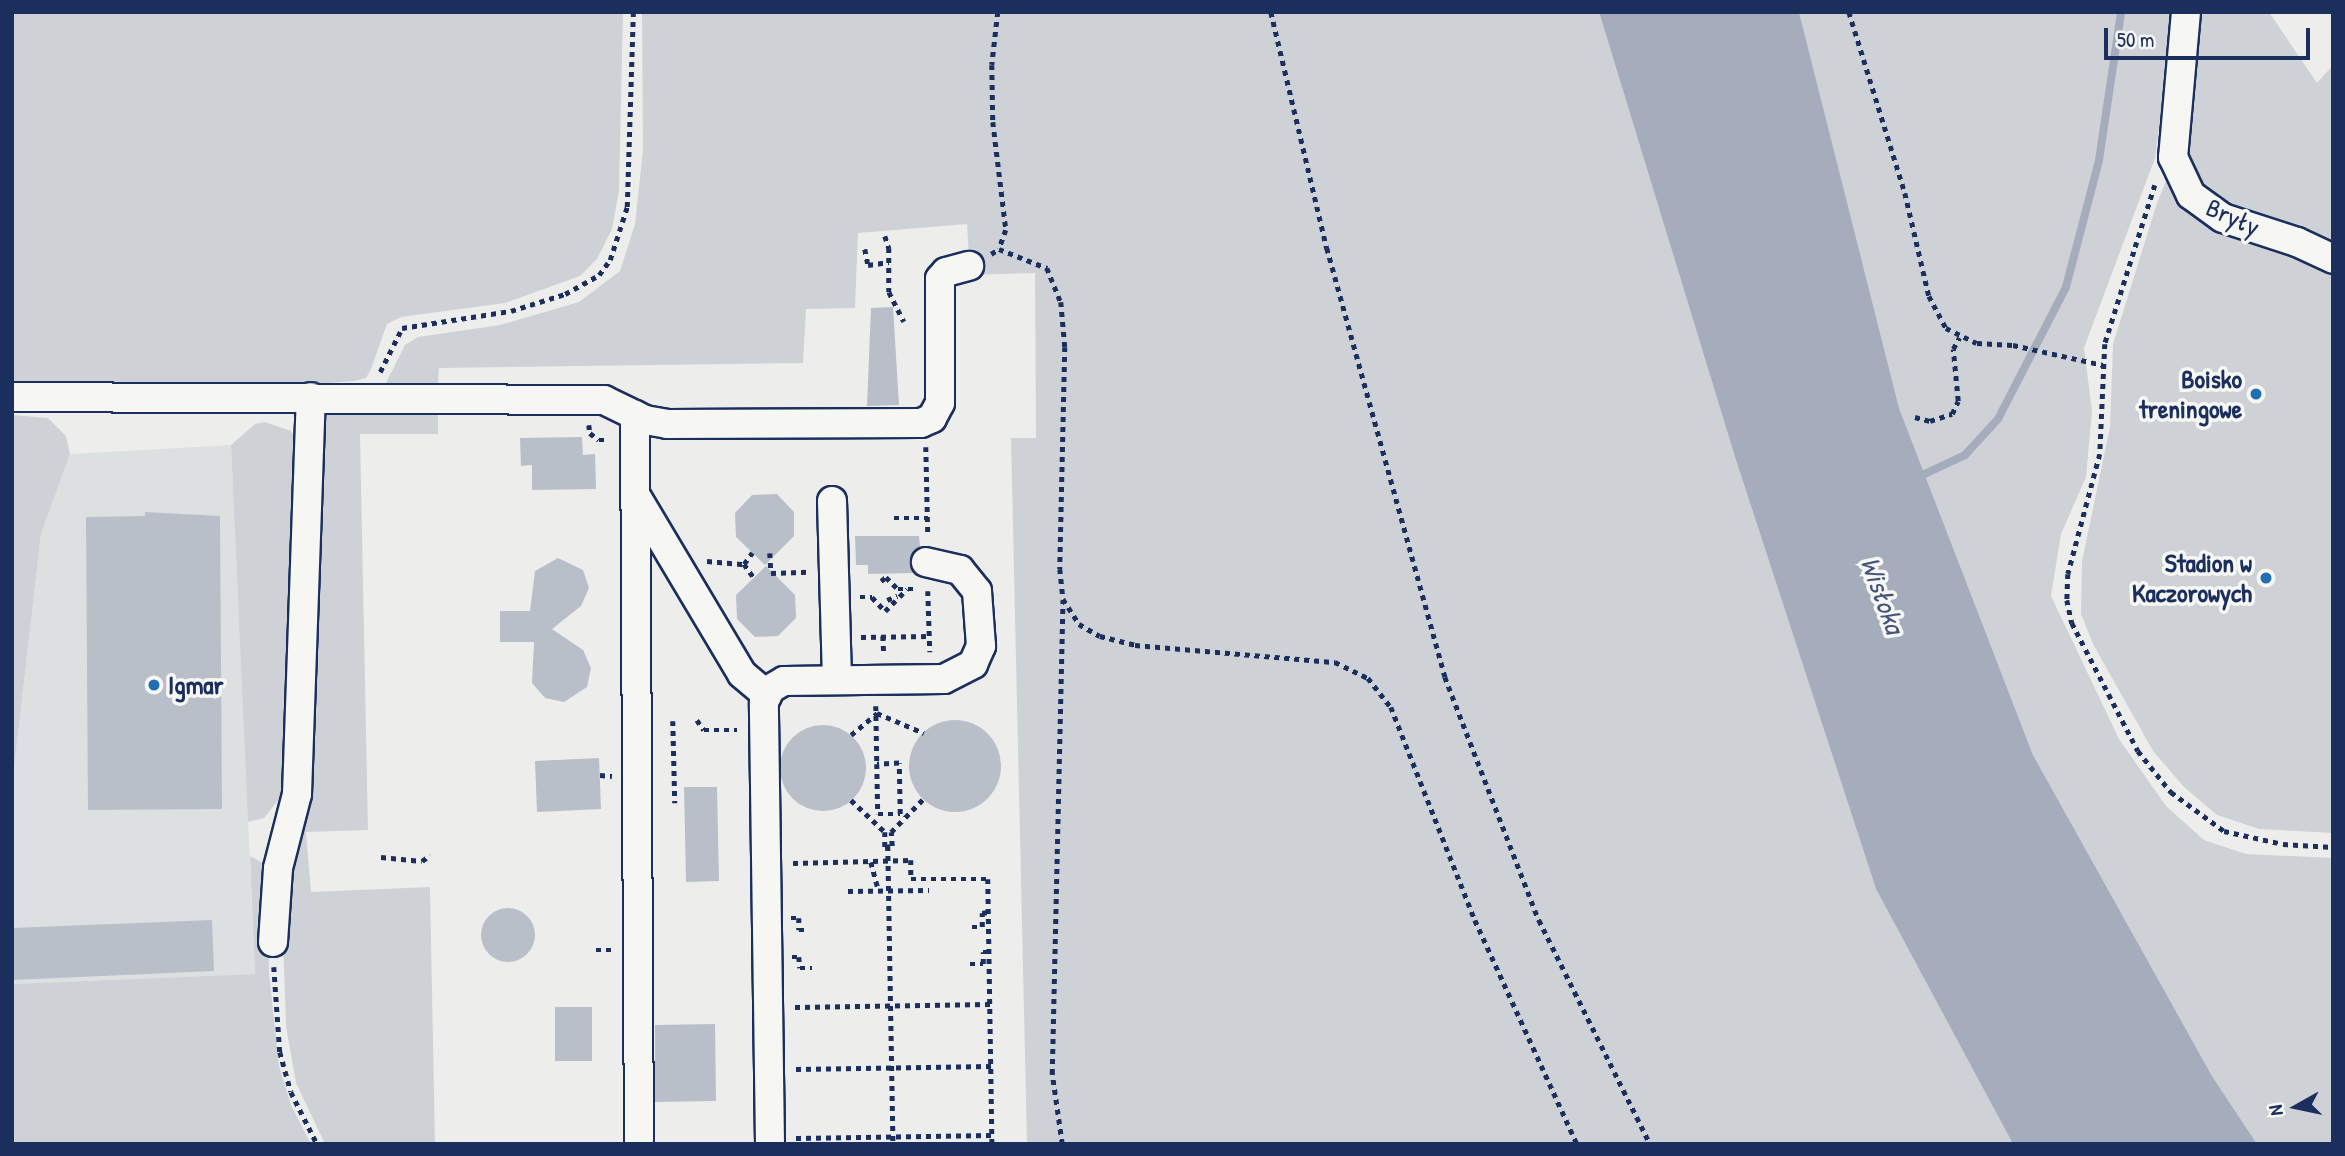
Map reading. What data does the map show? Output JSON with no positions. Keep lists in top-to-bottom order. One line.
{"streets":{"street":["Bryły"]},"water":["Wisłoka"],"places":["Boisko treningowe","Stadion w Kaczorowych","Igmar"],"scale_bar":"50 m","north":"left"}
